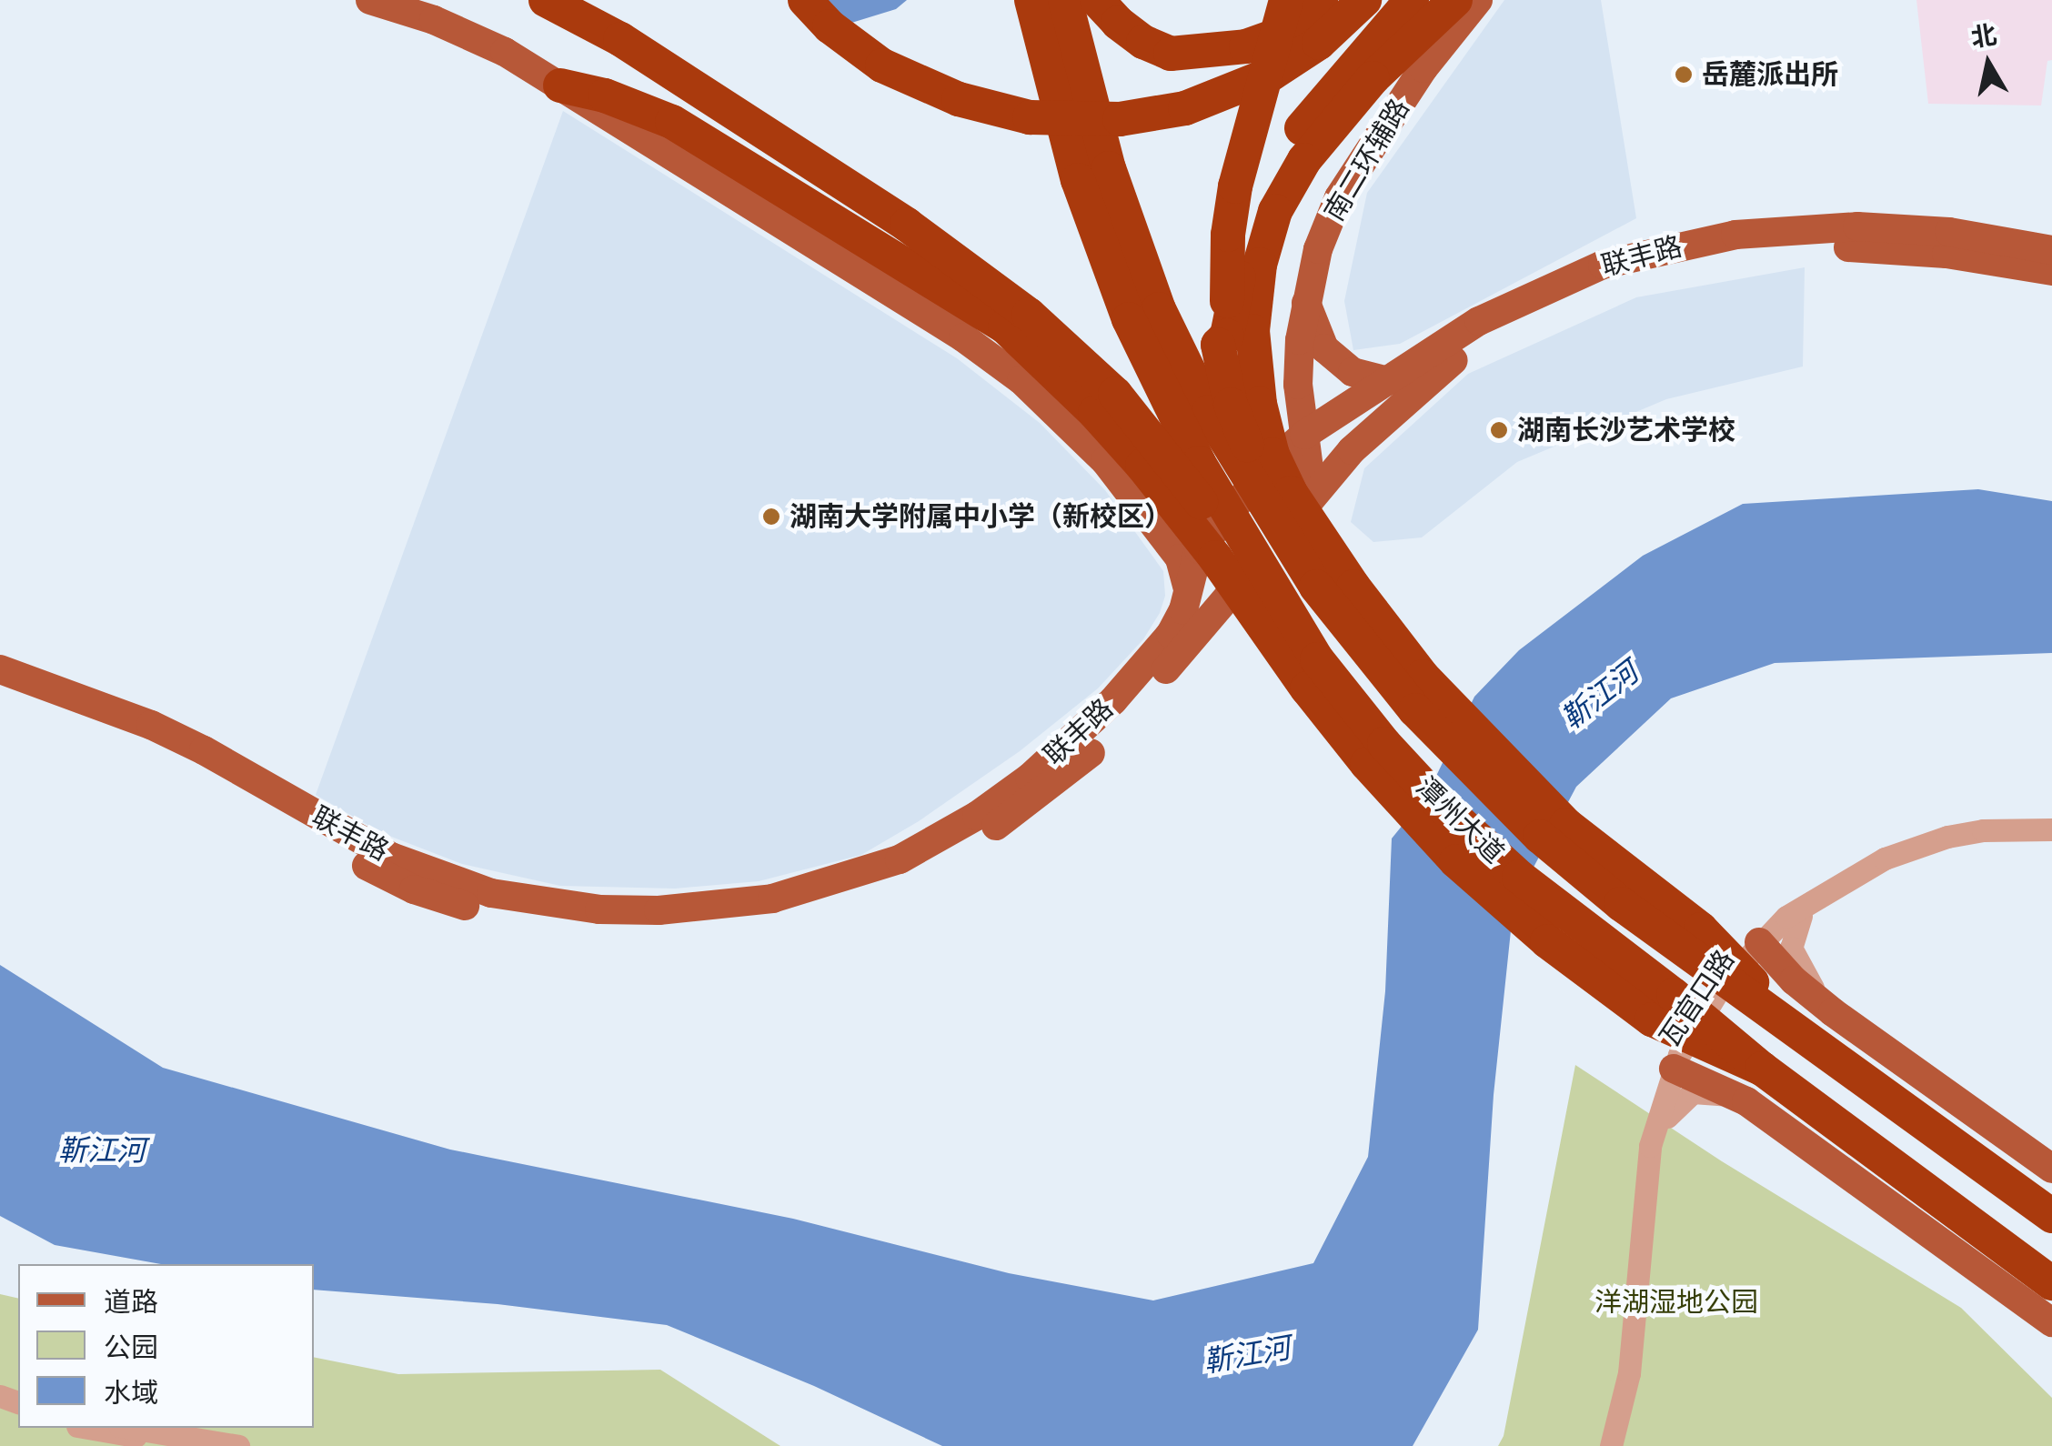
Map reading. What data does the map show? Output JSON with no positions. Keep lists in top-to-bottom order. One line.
{"streets":{"highway":["潭州大道"],"main road":["南二环辅路","联丰路"],"street":["瓦官口路"]},"crossings":[["南二环辅路","联丰路"]],"water":["靳江河"],"parks":["洋湖湿地公园"],"places":["岳麓派出所","湖南长沙艺术学校","湖南大学附属中小学（新校区）"],"legend":["道路","公园","水域"],"north":"top"}
